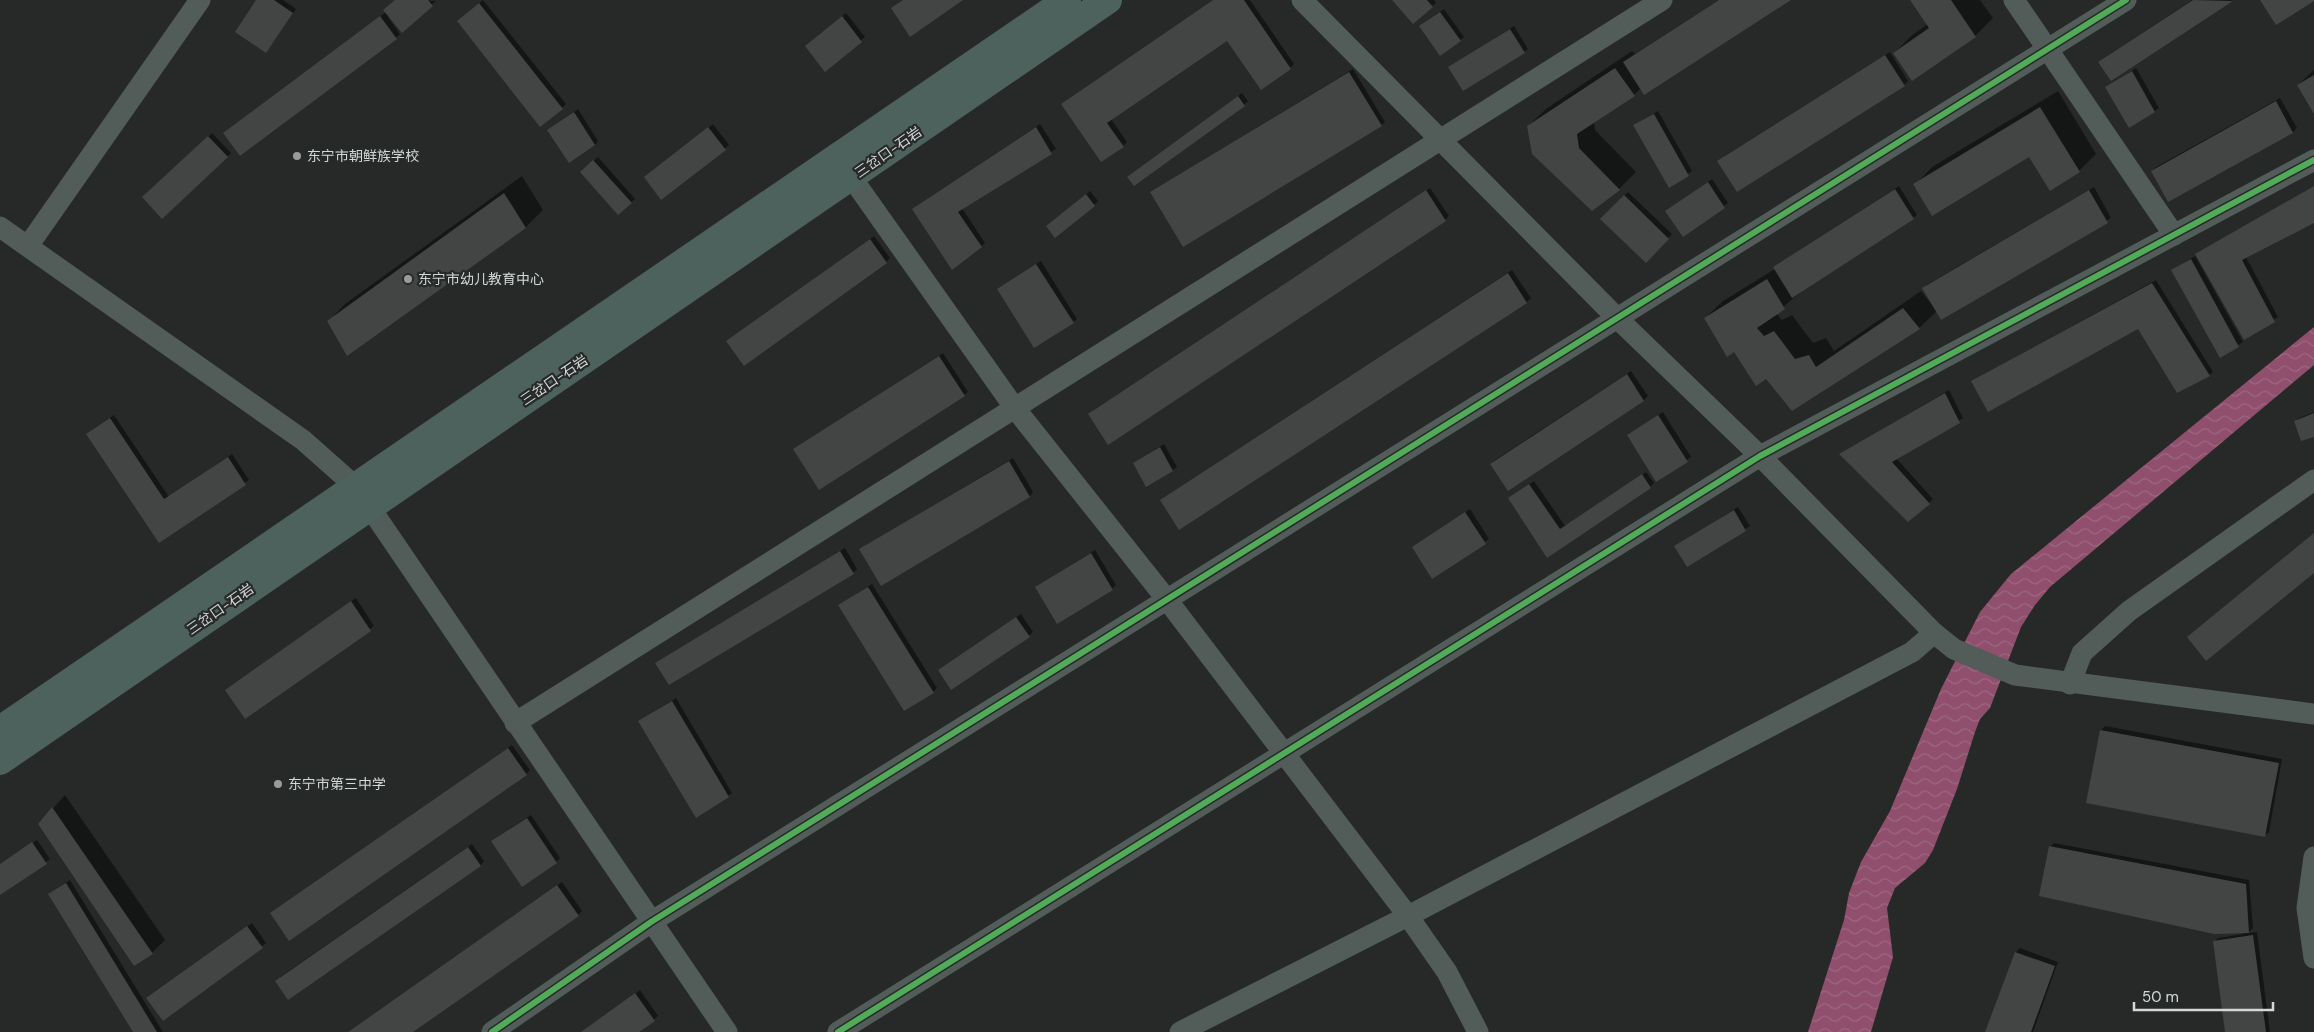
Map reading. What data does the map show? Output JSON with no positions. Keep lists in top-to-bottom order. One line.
{"streets":{"highway":["三岔口-石岩"]},"places":["东宁市朝鲜族学校","东宁市幼儿教育中心","东宁市第三中学"],"scale_bar":"50 m"}
